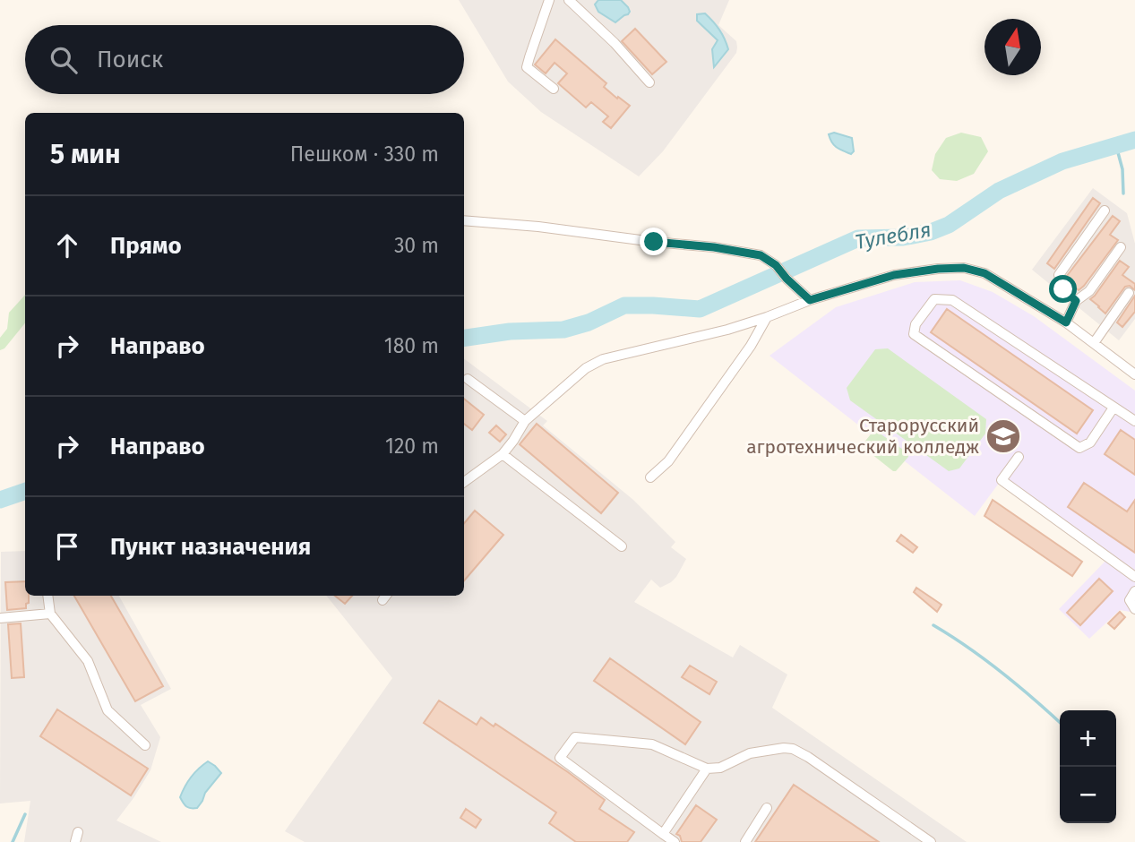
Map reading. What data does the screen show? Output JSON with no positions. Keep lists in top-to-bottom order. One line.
{"water":["Тулебля"],"places":{"school or university":["Старорусский агротехнический колледж"]},"north":"top","page":{"search":"Поиск","heading":["5 мин","Пешком · 330 m"],"list":[["Прямо","30 m"],["Направо","180 m"],["Направо","120 m"],"Пункт назначения"],"map_buttons":["+","−"]}}
